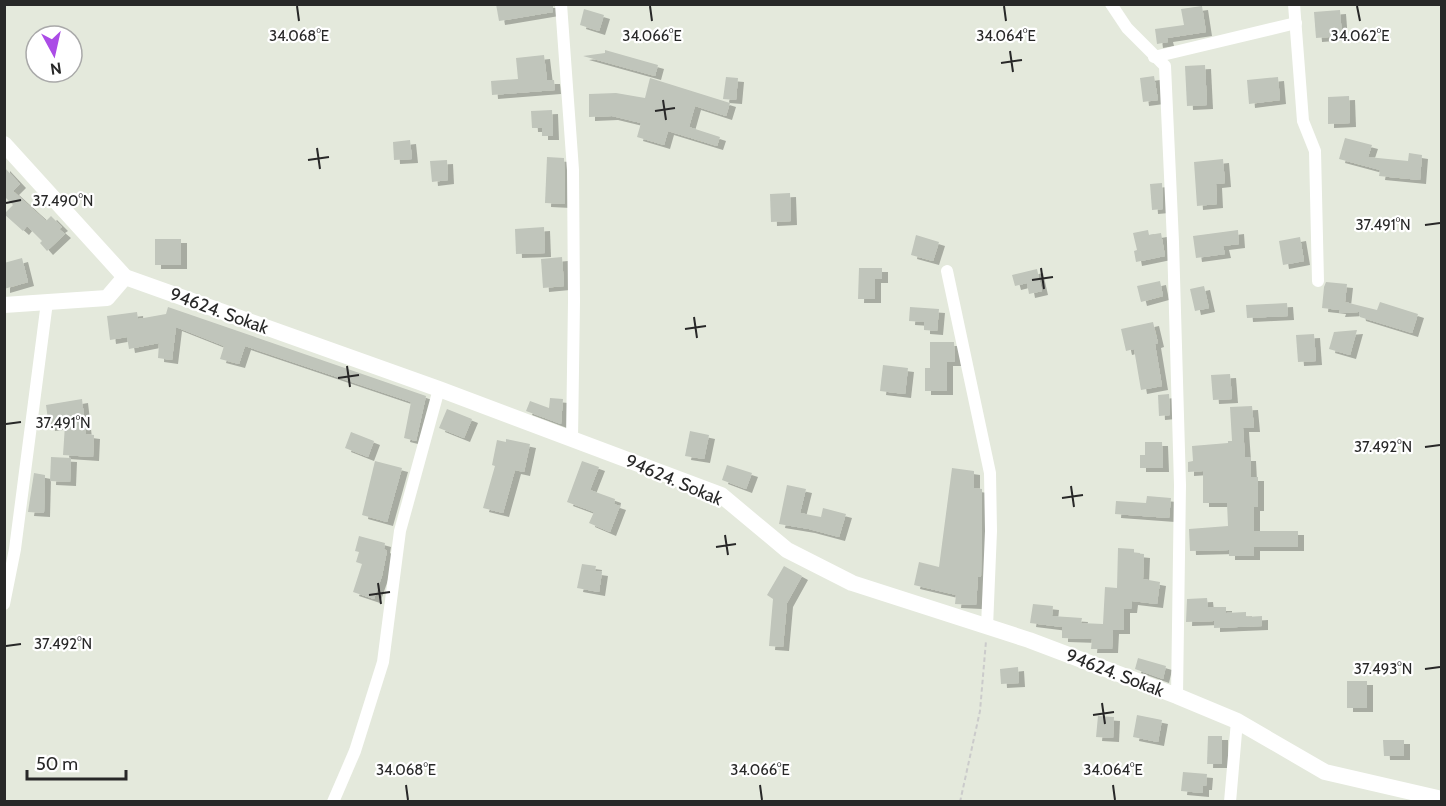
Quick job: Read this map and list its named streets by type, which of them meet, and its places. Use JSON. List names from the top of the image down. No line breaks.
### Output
{"streets":{"street":["94624. Sokak"]},"scale_bar":"50 m","north":"bottom","coordinates":["34.068°E","34.066°E","34.064°E","34.062°E","37.490°N","37.491°N","37.492°N","37.493°N"]}
